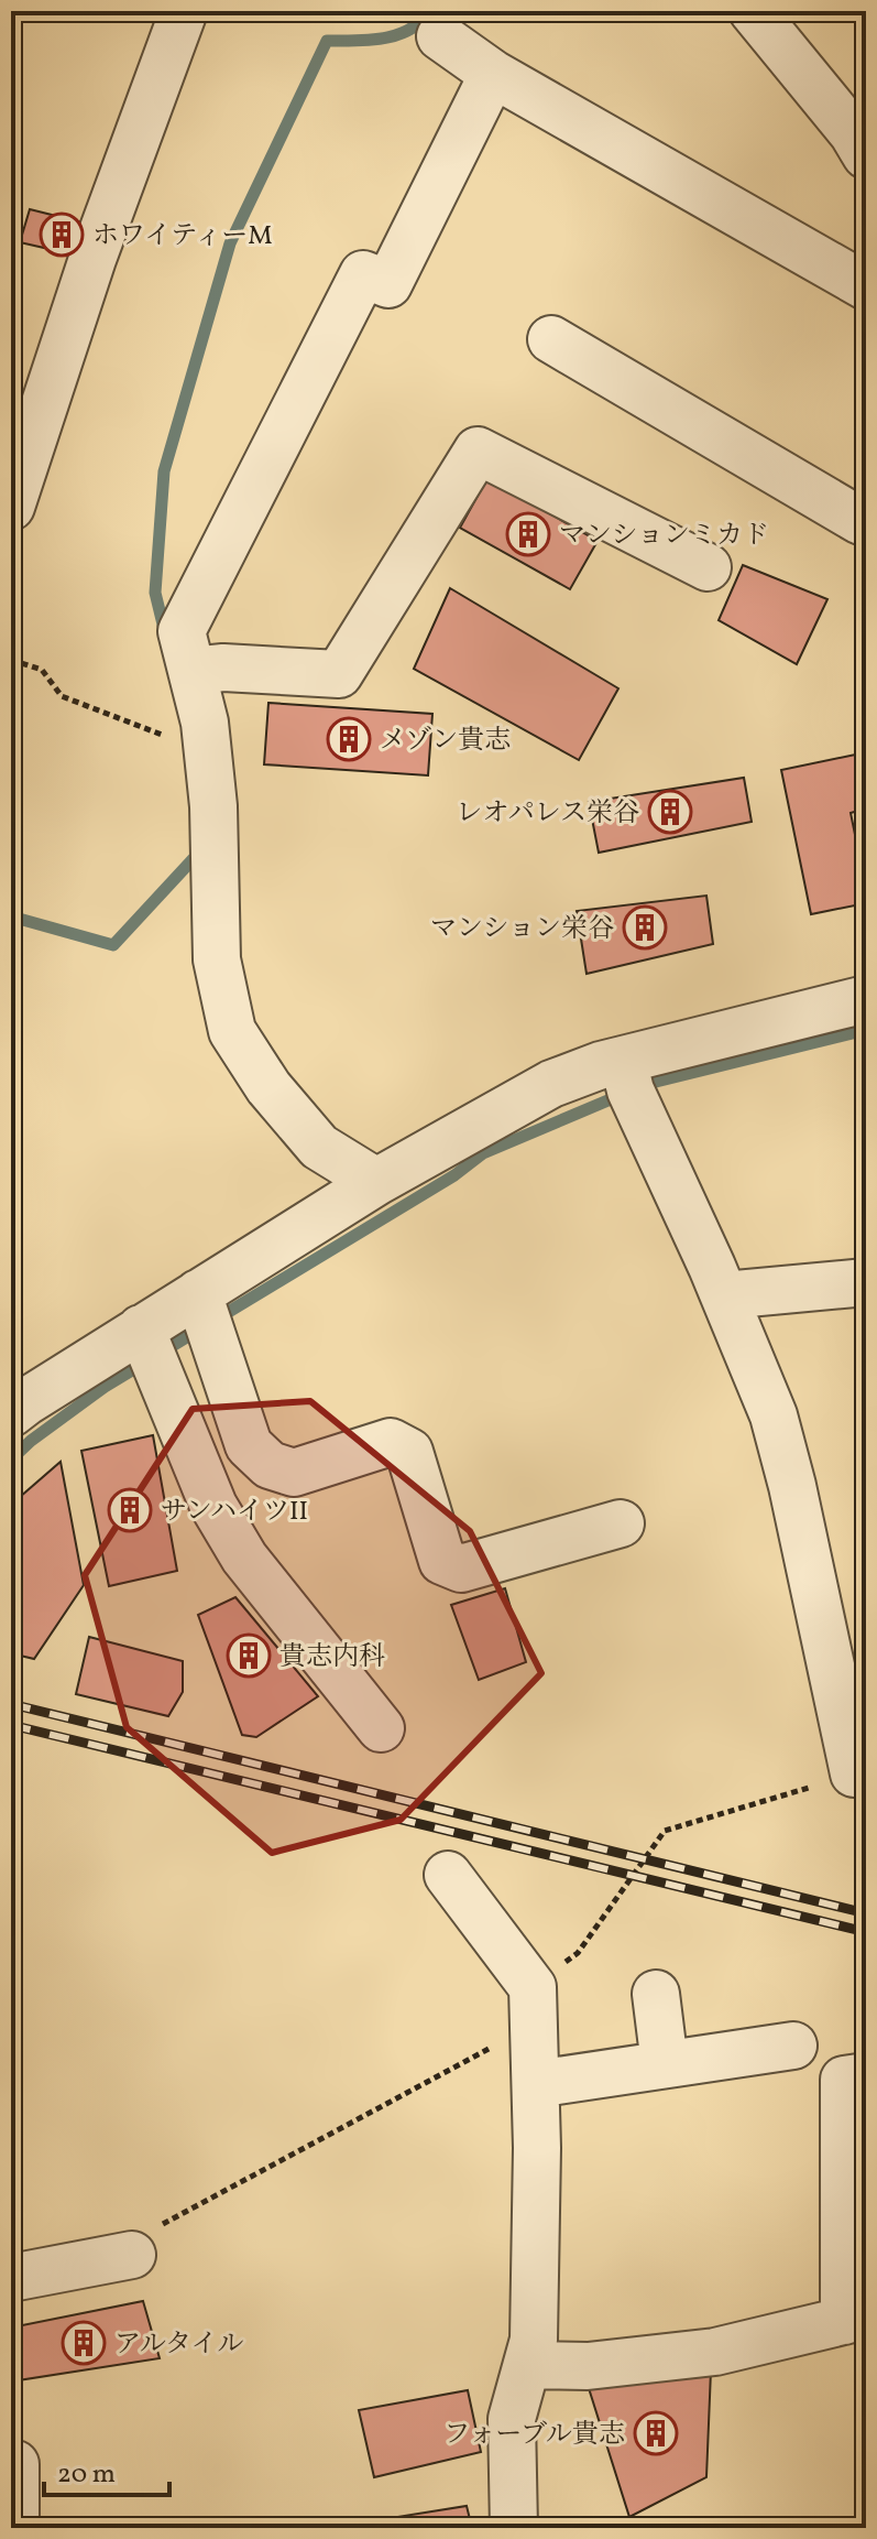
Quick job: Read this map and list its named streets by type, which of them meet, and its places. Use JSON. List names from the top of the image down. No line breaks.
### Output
{"places":{"building":["ホワイティーM","マンションミカド","メゾン貴志","レオパレス栄谷","マンション栄谷","サンハイツII","貴志内科","アルタイル","フォーブル貴志"]},"scale_bar":"20 m"}
